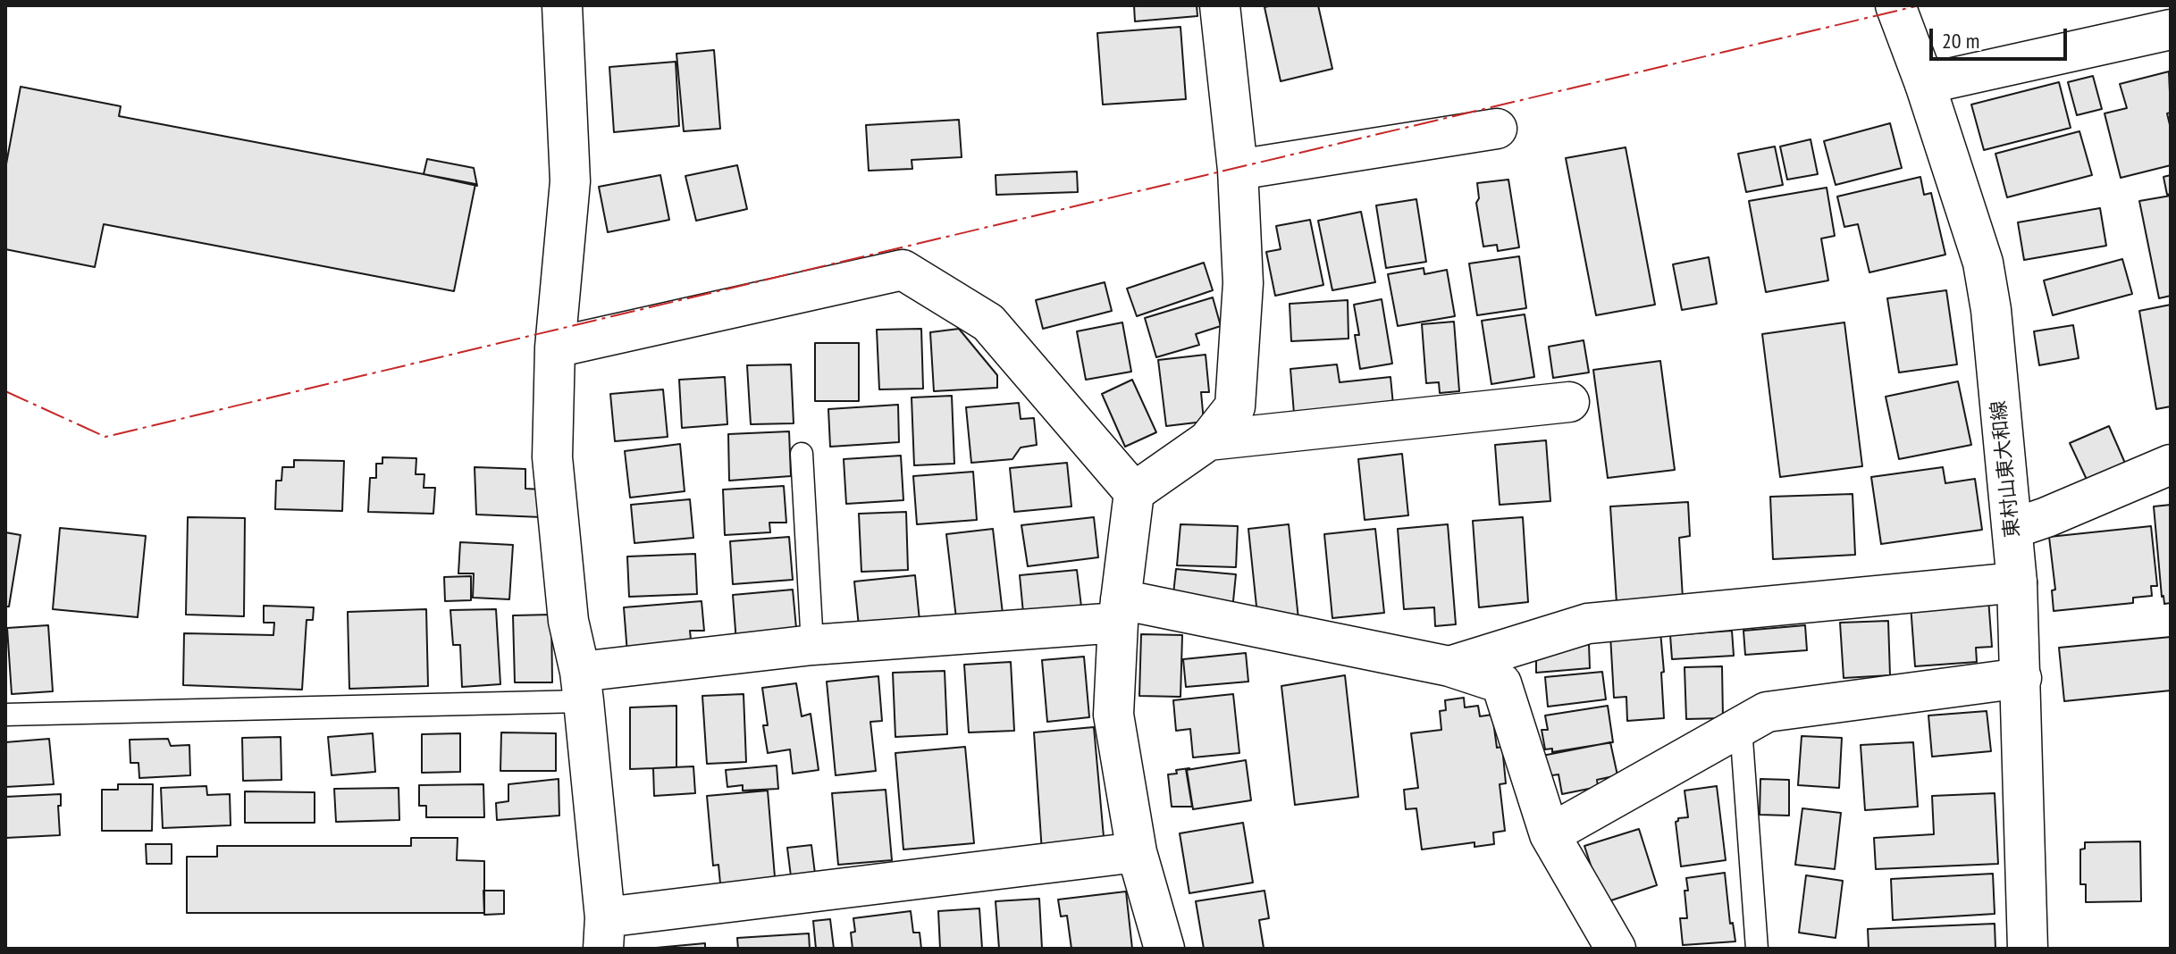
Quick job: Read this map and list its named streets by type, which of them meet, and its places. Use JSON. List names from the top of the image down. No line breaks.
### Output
{"streets":{"street":["東村山東大和線"]},"scale_bar":"20 m"}
